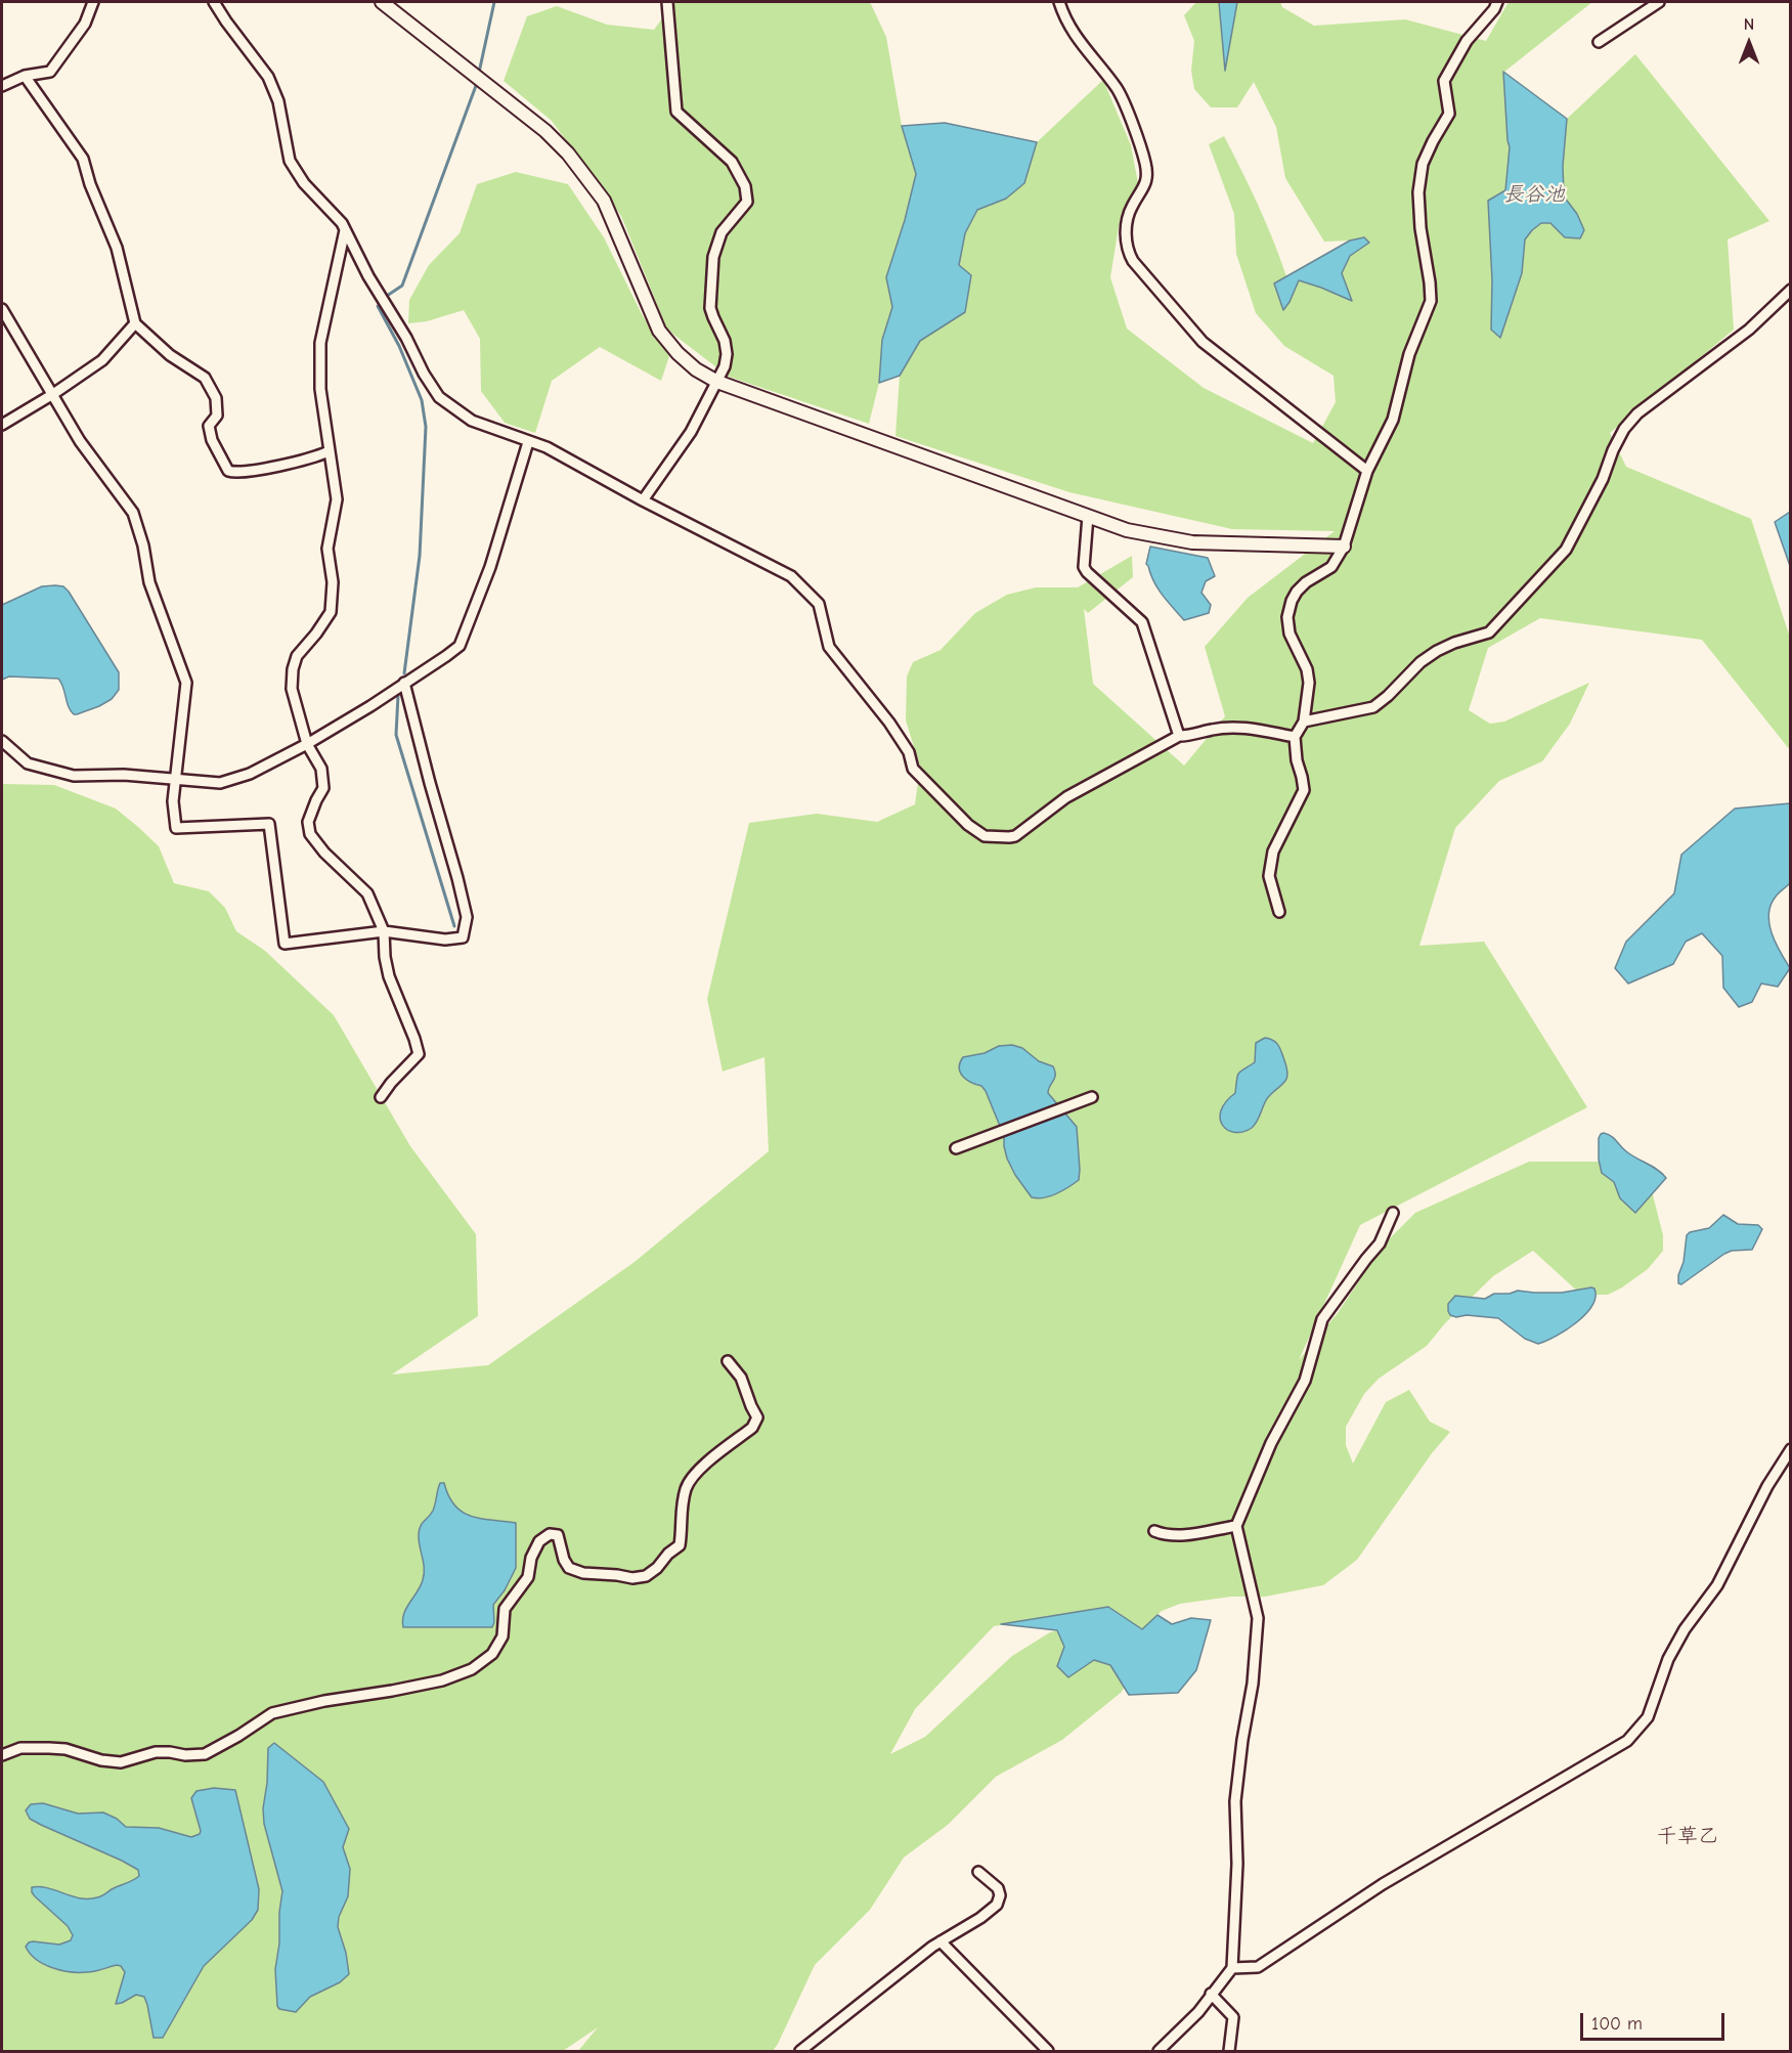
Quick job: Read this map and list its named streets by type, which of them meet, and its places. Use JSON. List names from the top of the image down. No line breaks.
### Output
{"districts":["千草乙"],"water":["長谷池"],"scale_bar":"100 m","north":"top"}
